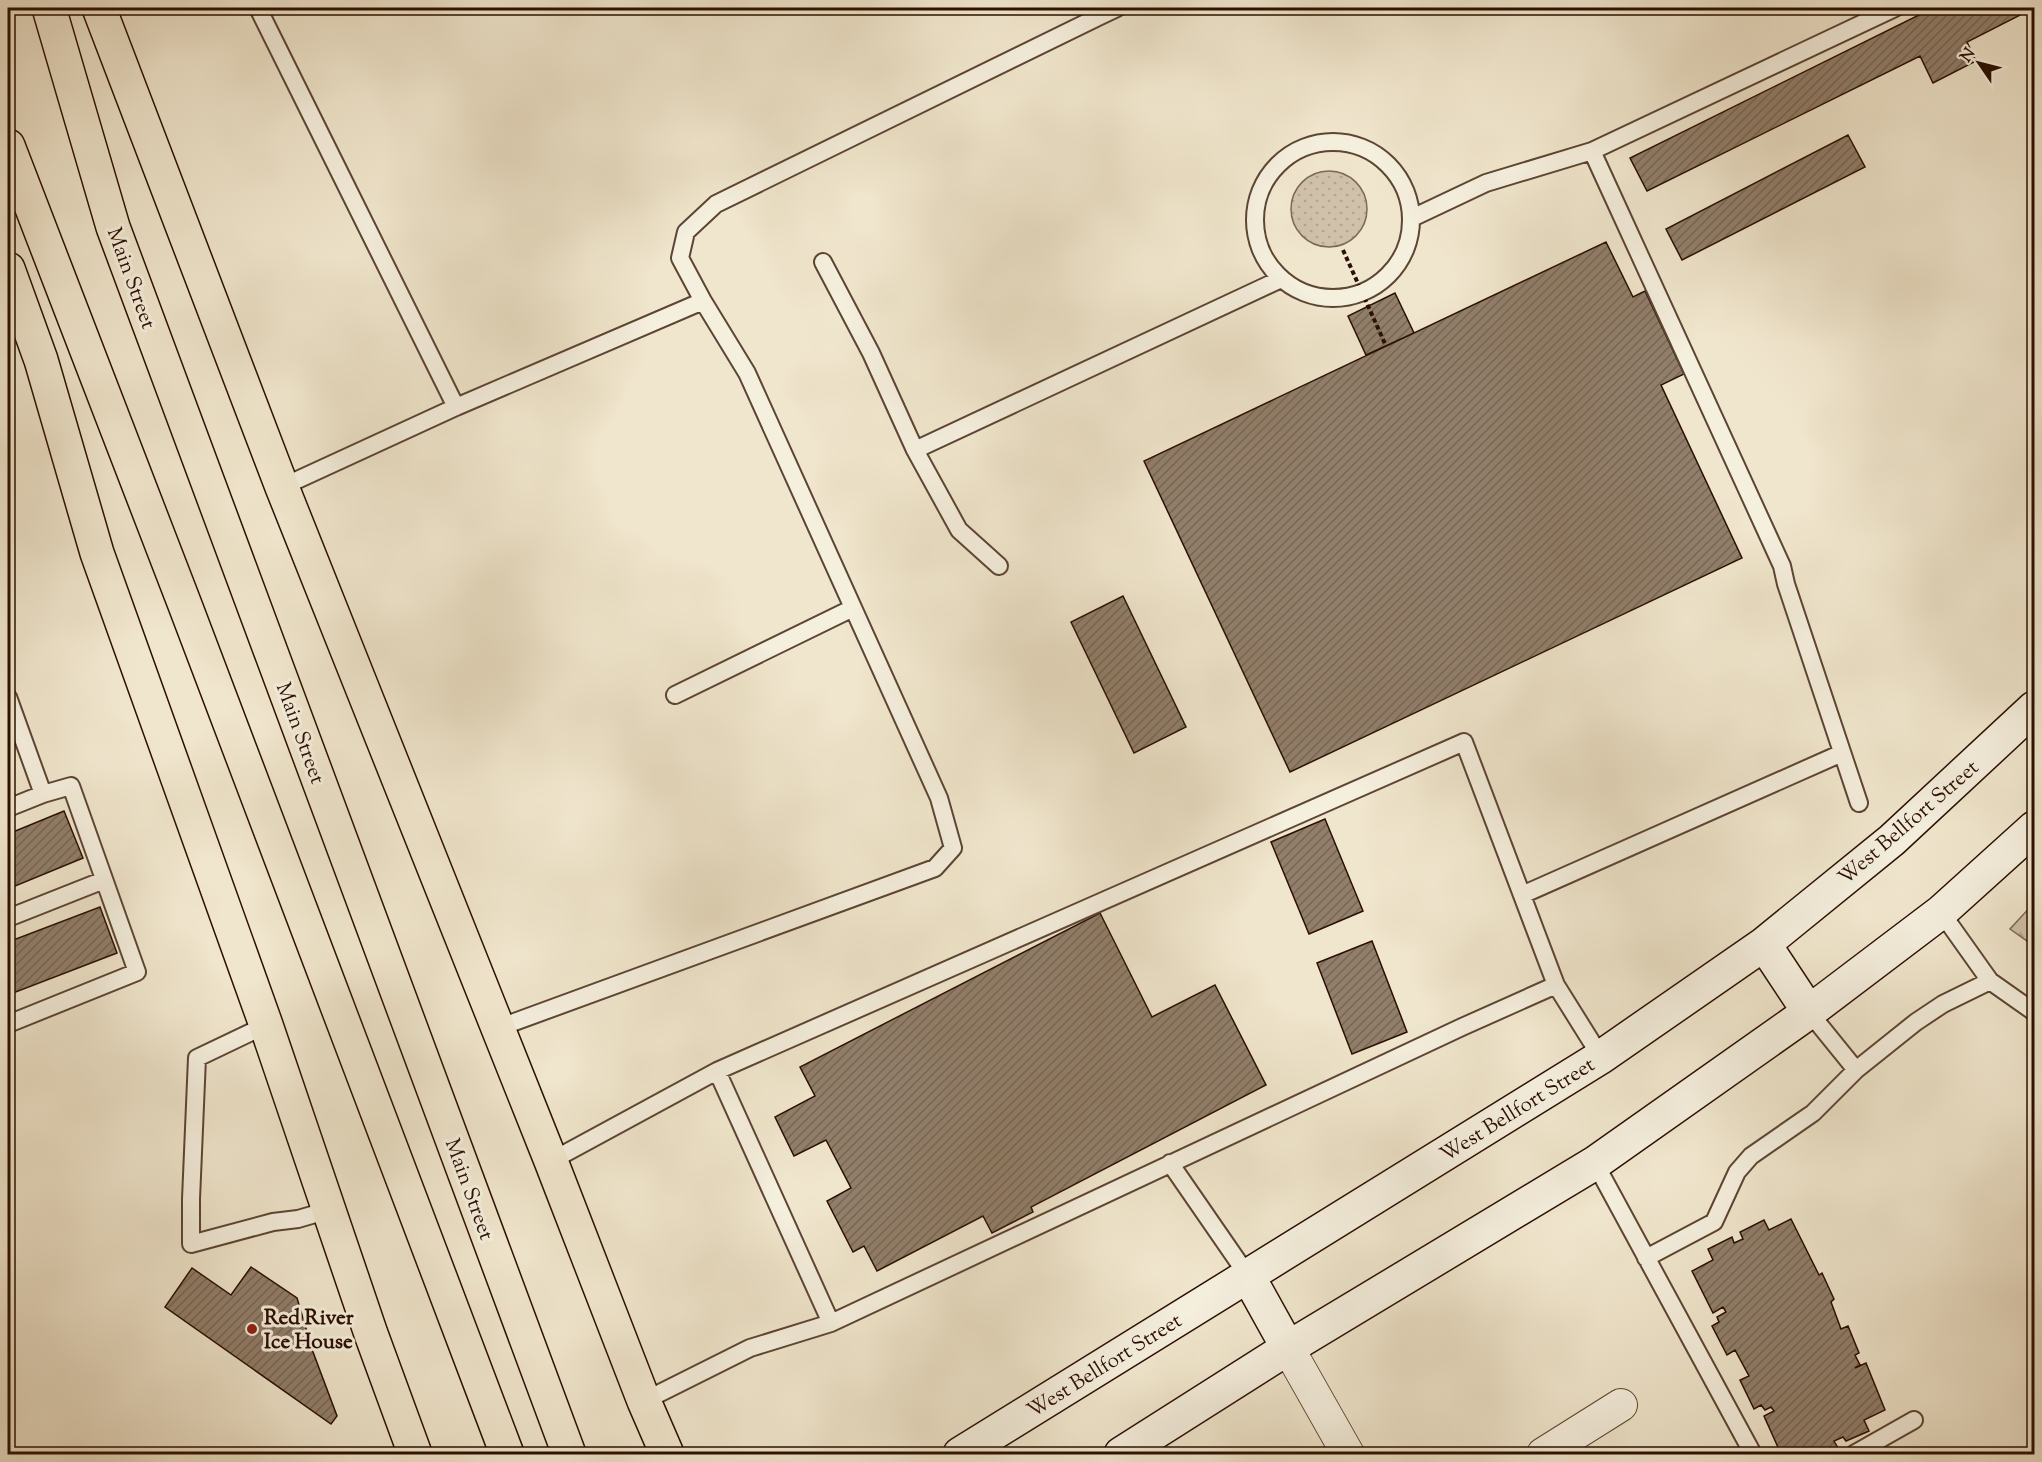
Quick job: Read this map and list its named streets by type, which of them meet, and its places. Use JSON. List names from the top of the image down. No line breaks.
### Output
{"streets":{"highway":["Main Street"],"main road":["West Bellfort Street"]},"places":["Red River Ice House"],"north":"top left"}
